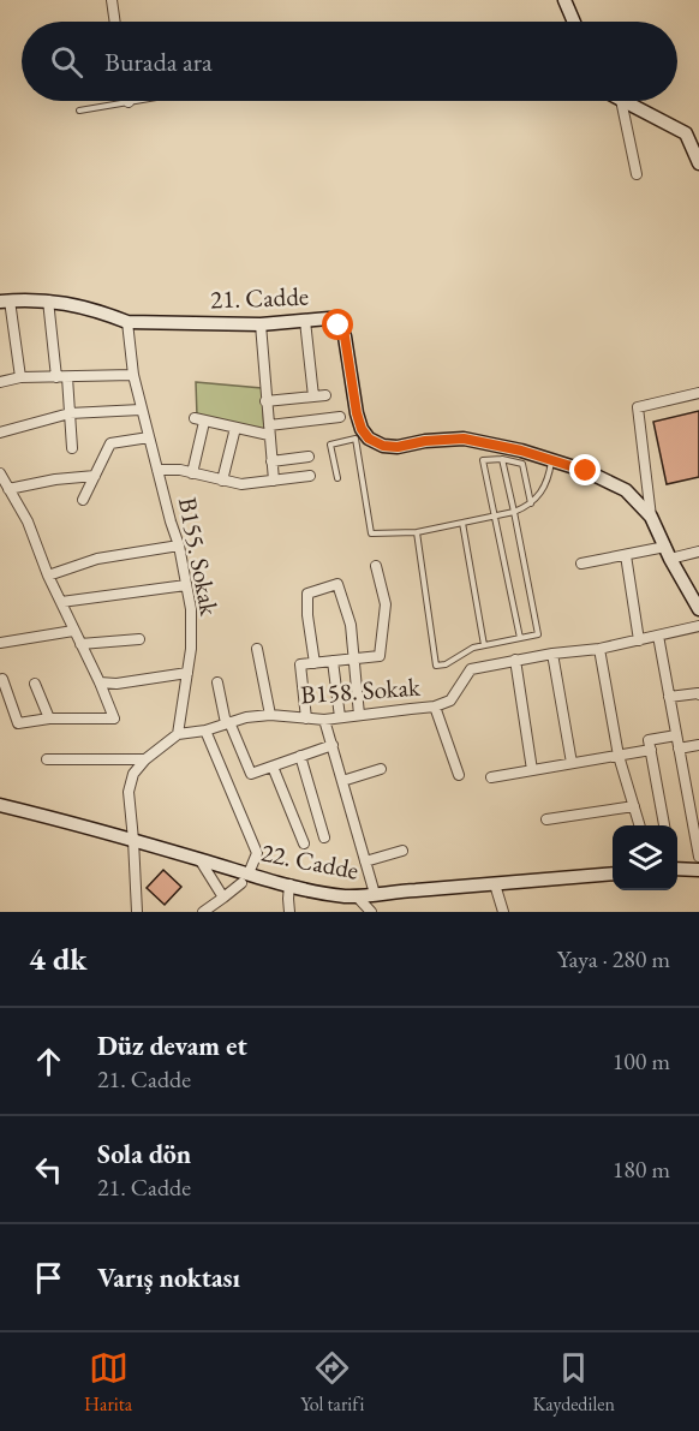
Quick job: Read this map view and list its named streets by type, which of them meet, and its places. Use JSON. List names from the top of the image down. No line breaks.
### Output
{"streets":{"main road":["21. Cadde","22. Cadde"],"street":["B155. Sokak","B158. Sokak"]},"crossings":[["21. Cadde","B155. Sokak"],["B155. Sokak","B158. Sokak"]],"page":{"search":"Burada ara","heading":["4 dk","Yaya · 280 m"],"list":[["Düz devam et","21. Cadde","100 m"],["Sola dön","21. Cadde","180 m"],"Varış noktası"],"nav":["Harita","Yol tarifi","Kaydedilen"]}}
